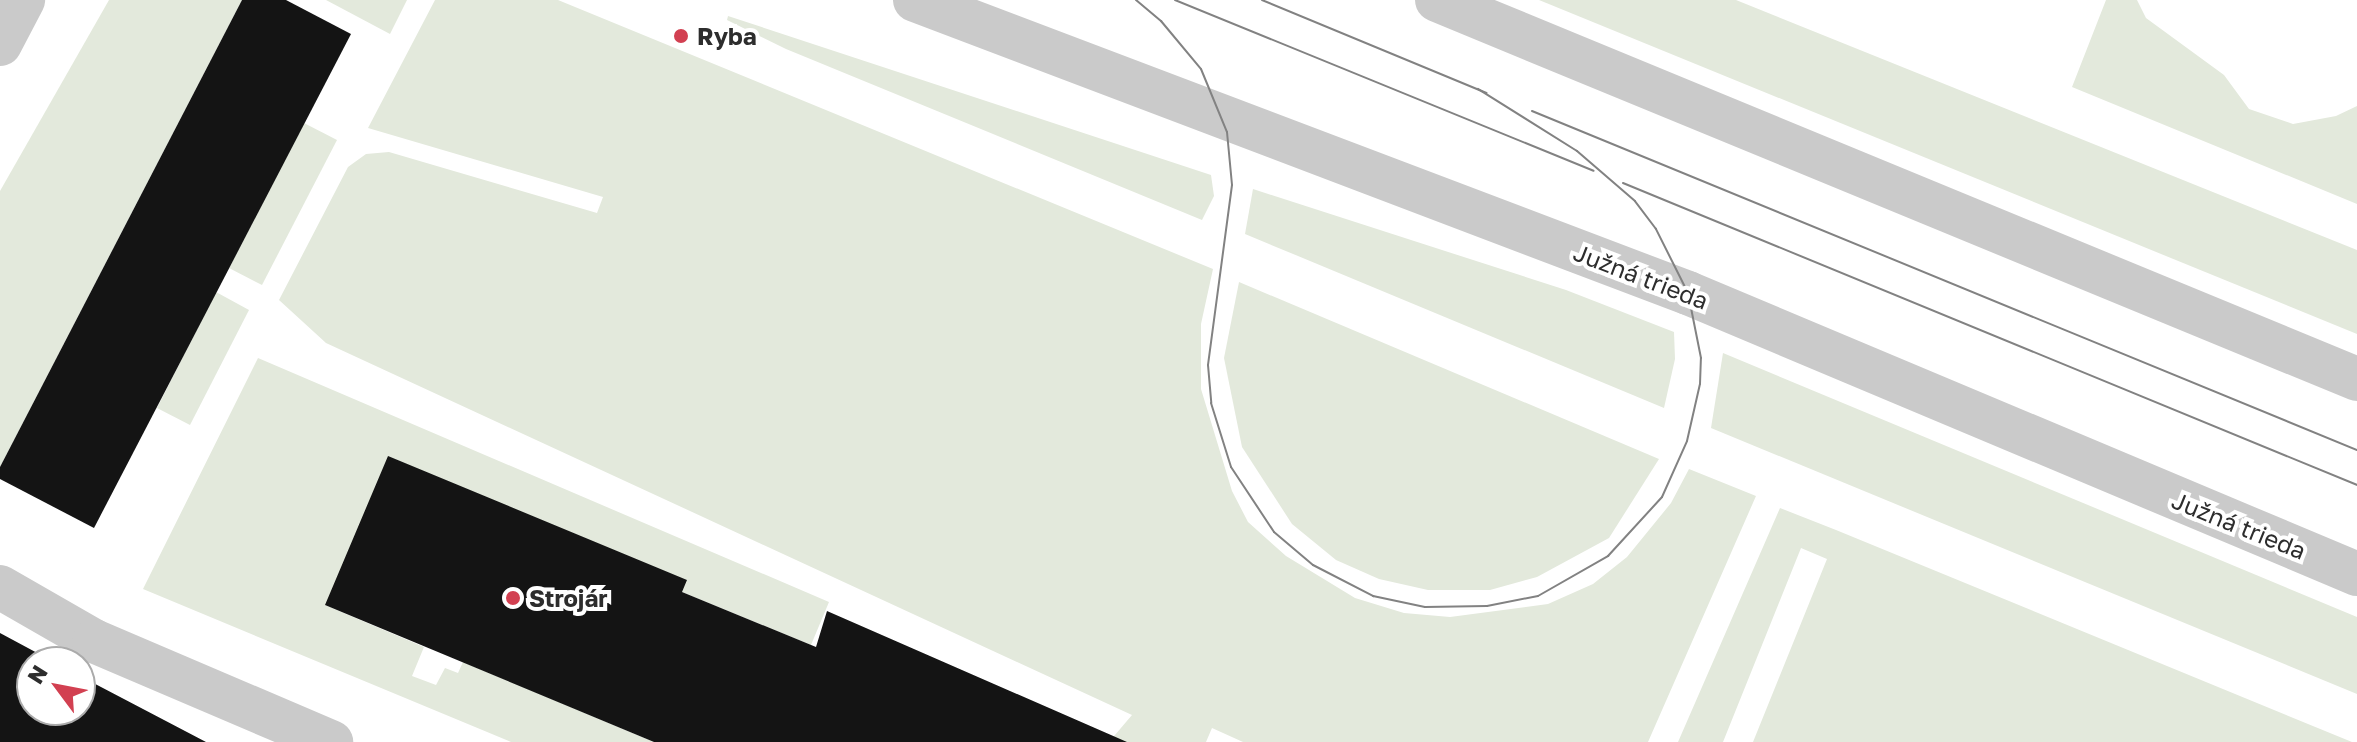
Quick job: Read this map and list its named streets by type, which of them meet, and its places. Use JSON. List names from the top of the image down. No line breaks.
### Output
{"streets":{"street":["Južná trieda"]},"places":["Ryba","Strojár"],"north":"top left"}
